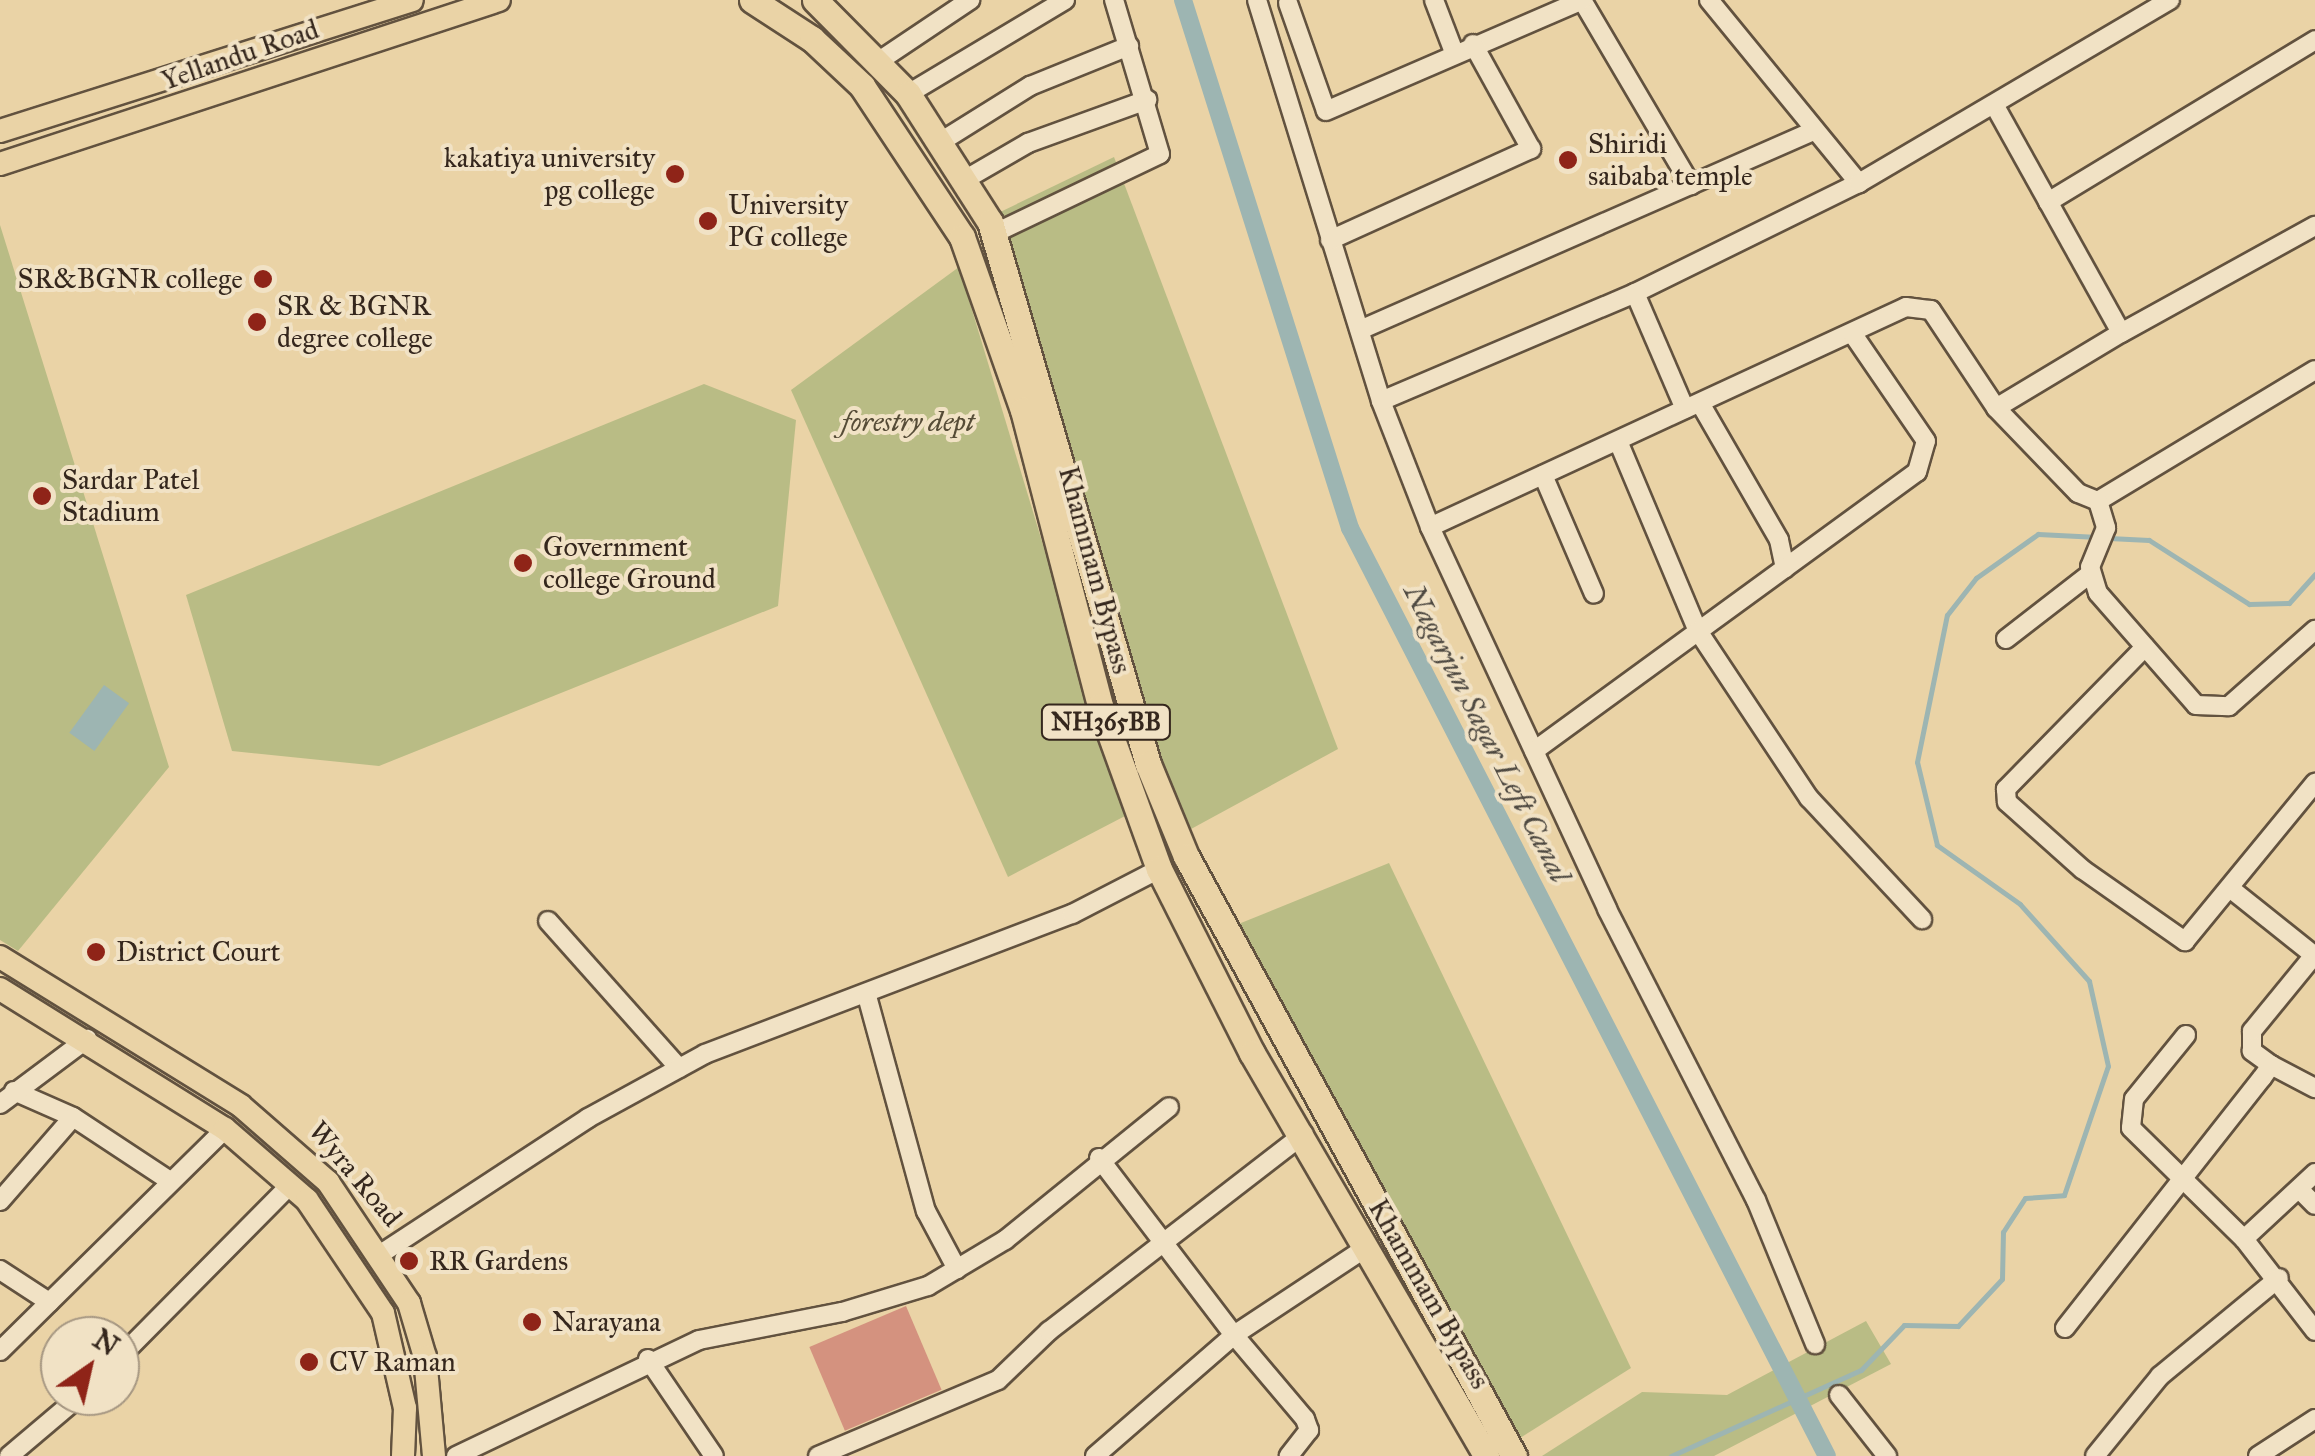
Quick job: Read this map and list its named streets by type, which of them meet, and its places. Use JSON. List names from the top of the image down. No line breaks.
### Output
{"streets":{"highway":["Khammam Bypass","NH365BB"],"main road":["Yellandu Road","Wyra Road"]},"water":["Nagarjun Sagar Left Canal"],"parks":["forestry dept"],"places":["Shiridi saibaba temple","kakatiya university pg college","University PG college","SR&BGNR college","SR & BGNR degree college","Sardar Patel Stadium","Government college Ground","District Court","RR Gardens","Narayana","CV Raman"],"north":"top right"}
